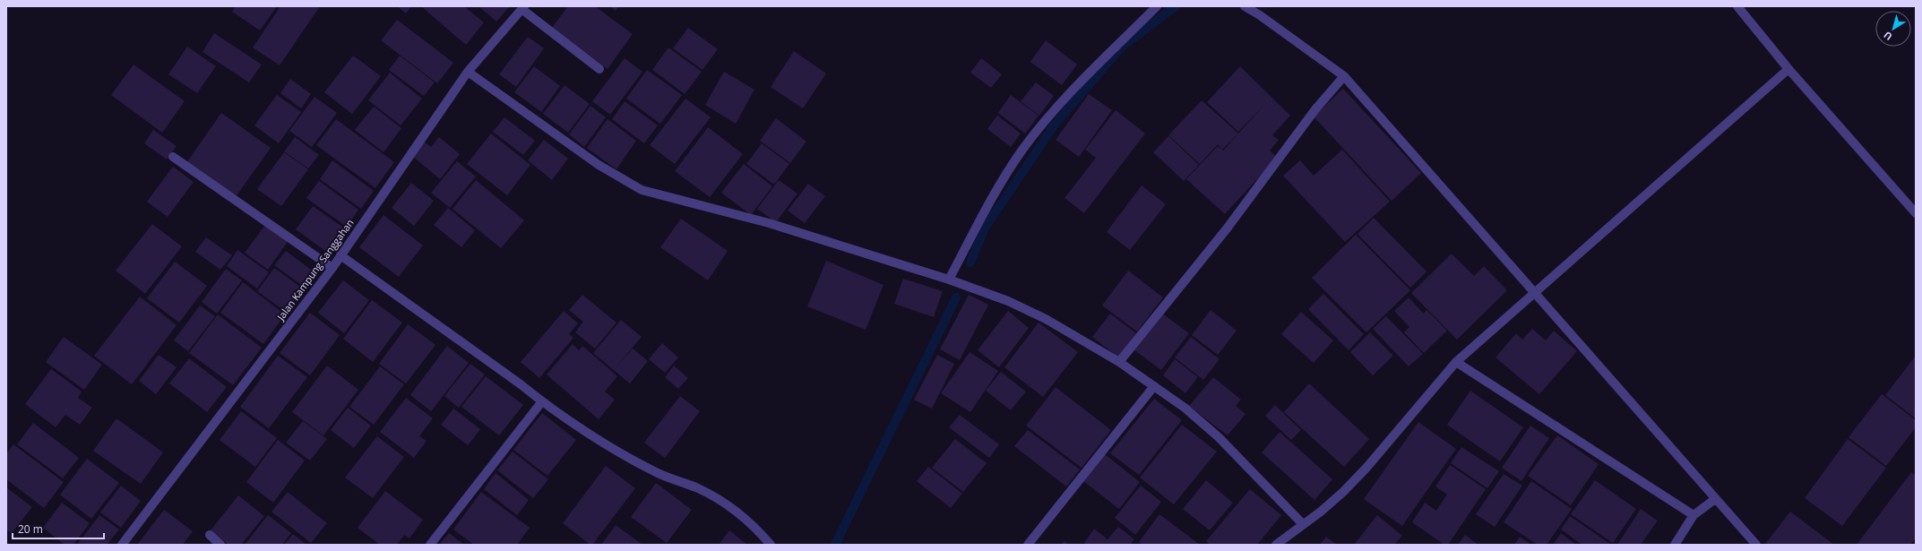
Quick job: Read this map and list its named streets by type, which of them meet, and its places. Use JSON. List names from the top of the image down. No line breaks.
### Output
{"streets":{"street":["Jalan Kampung Sanggahan"]},"scale_bar":"20 m","north":"bottom left"}
